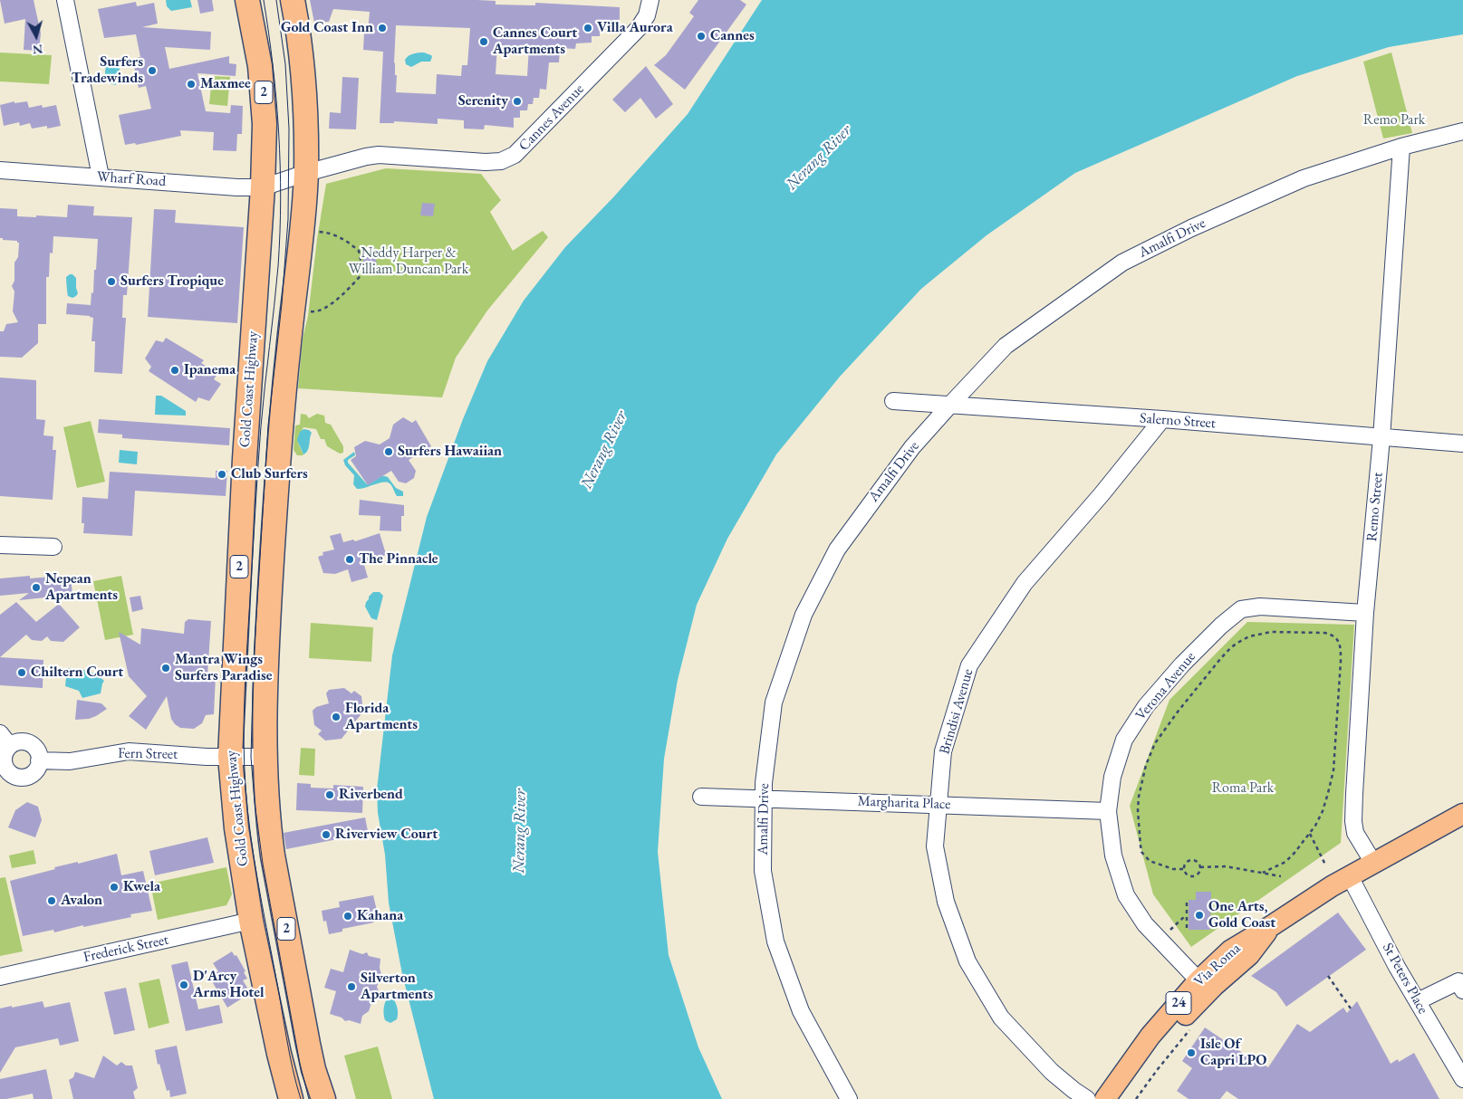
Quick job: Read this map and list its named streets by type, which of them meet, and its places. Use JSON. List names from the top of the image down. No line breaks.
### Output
{"streets":{"highway":["2","Gold Coast Highway"],"main road":["Via Roma","24"],"street":["Cannes Avenue","Wharf Road","Amalfi Drive","Salerno Street","Remo Street","Verona Avenue","Brindisi Avenue","Fern Street","Margharita Place","Frederick Street","St Peters Place"]},"crossings":[["Cannes Avenue","Wharf Road"],["Cannes Avenue","Gold Coast Highway"],["Wharf Road","Gold Coast Highway"],["Amalfi Drive","Salerno Street"],["Amalfi Drive","Remo Street"],["Amalfi Drive","Margharita Place"],["Gold Coast Highway","Fern Street"],["Gold Coast Highway","Frederick Street"],["Salerno Street","Remo Street"],["Salerno Street","Brindisi Avenue"],["Remo Street","Verona Avenue"],["Remo Street","Via Roma"],["Verona Avenue","Margharita Place"],["Verona Avenue","Via Roma"],["Brindisi Avenue","Margharita Place"],["Via Roma","St Peters Place"]],"water":["Nerang River"],"parks":["Remo Park","Neddy Harper & William Duncan Park","Roma Park"],"places":["Gold Coast Inn","Villa Aurora","Cannes","Cannes Court Apartments","Surfers Tradewinds","Maxmee","Serenity","Surfers Tropique","Ipanema","Surfers Hawaiian","Club Surfers","The Pinnacle","Nepean Apartments","Mantra Wings Surfers Paradise","Chiltern Court","Florida Apartments","Riverbend","Riverview Court","Kwela","Avalon","One Arts, Gold Coast","Kahana","D'Arcy Arms Hotel","Silverton Apartments","Isle Of Capri LPO"],"north":"bottom"}
